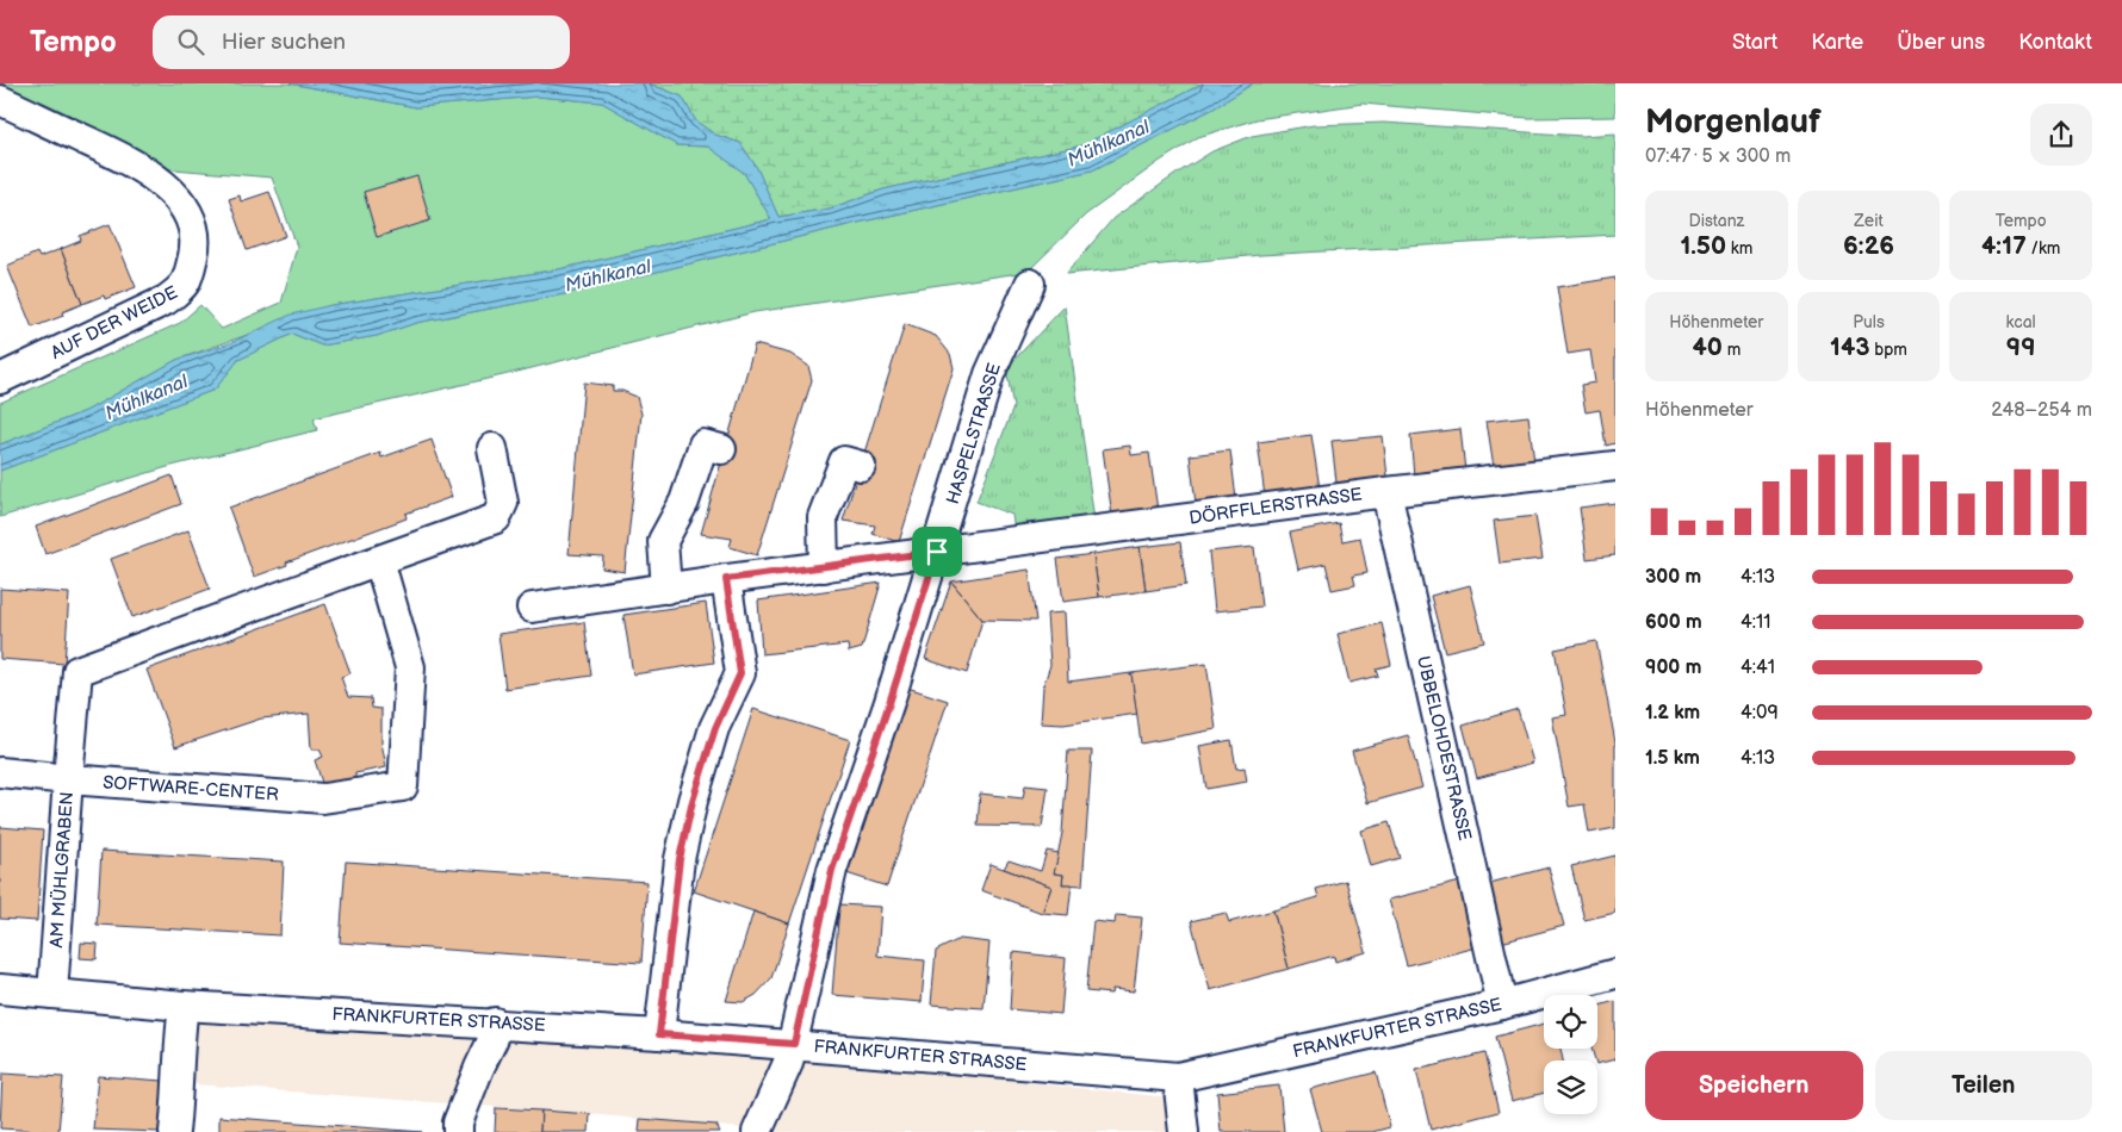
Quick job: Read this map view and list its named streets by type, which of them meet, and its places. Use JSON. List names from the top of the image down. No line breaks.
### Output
{"streets":{"street":["AUF DER WEIDE","HASPELSTRASSE","DÖRFFLERSTRASSE","UBBELOHDESTRASSE","SOFTWARE-CENTER","AM MÜHLGRABEN","FRANKFURTER STRASSE"]},"crossings":[["HASPELSTRASSE","DÖRFFLERSTRASSE"],["HASPELSTRASSE","FRANKFURTER STRASSE"],["DÖRFFLERSTRASSE","UBBELOHDESTRASSE"],["UBBELOHDESTRASSE","FRANKFURTER STRASSE"],["SOFTWARE-CENTER","AM MÜHLGRABEN"],["AM MÜHLGRABEN","FRANKFURTER STRASSE"]],"water":["Mühlkanal"],"page":{"header":"Tempo","search":"Hier suchen","nav":["Start","Karte","Über uns","Kontakt"],"heading":["Morgenlauf","07:47 · 5 × 300 m"],"stats":[["Distanz","1.50 km"],["Zeit","6:26"],["Tempo","4:17 /km"],["Höhenmeter","40 m"],["Puls","143 bpm"],["kcal","99"]],"chart":["Höhenmeter","248–254 m"],"list":[{"name":"300 m","note":"4:13"},{"name":"600 m","note":"4:11"},{"name":"900 m","note":"4:41"},{"name":"1.2 km","note":"4:09"},{"name":"1.5 km","note":"4:13"}],"buttons":["Speichern","Teilen"]}}
